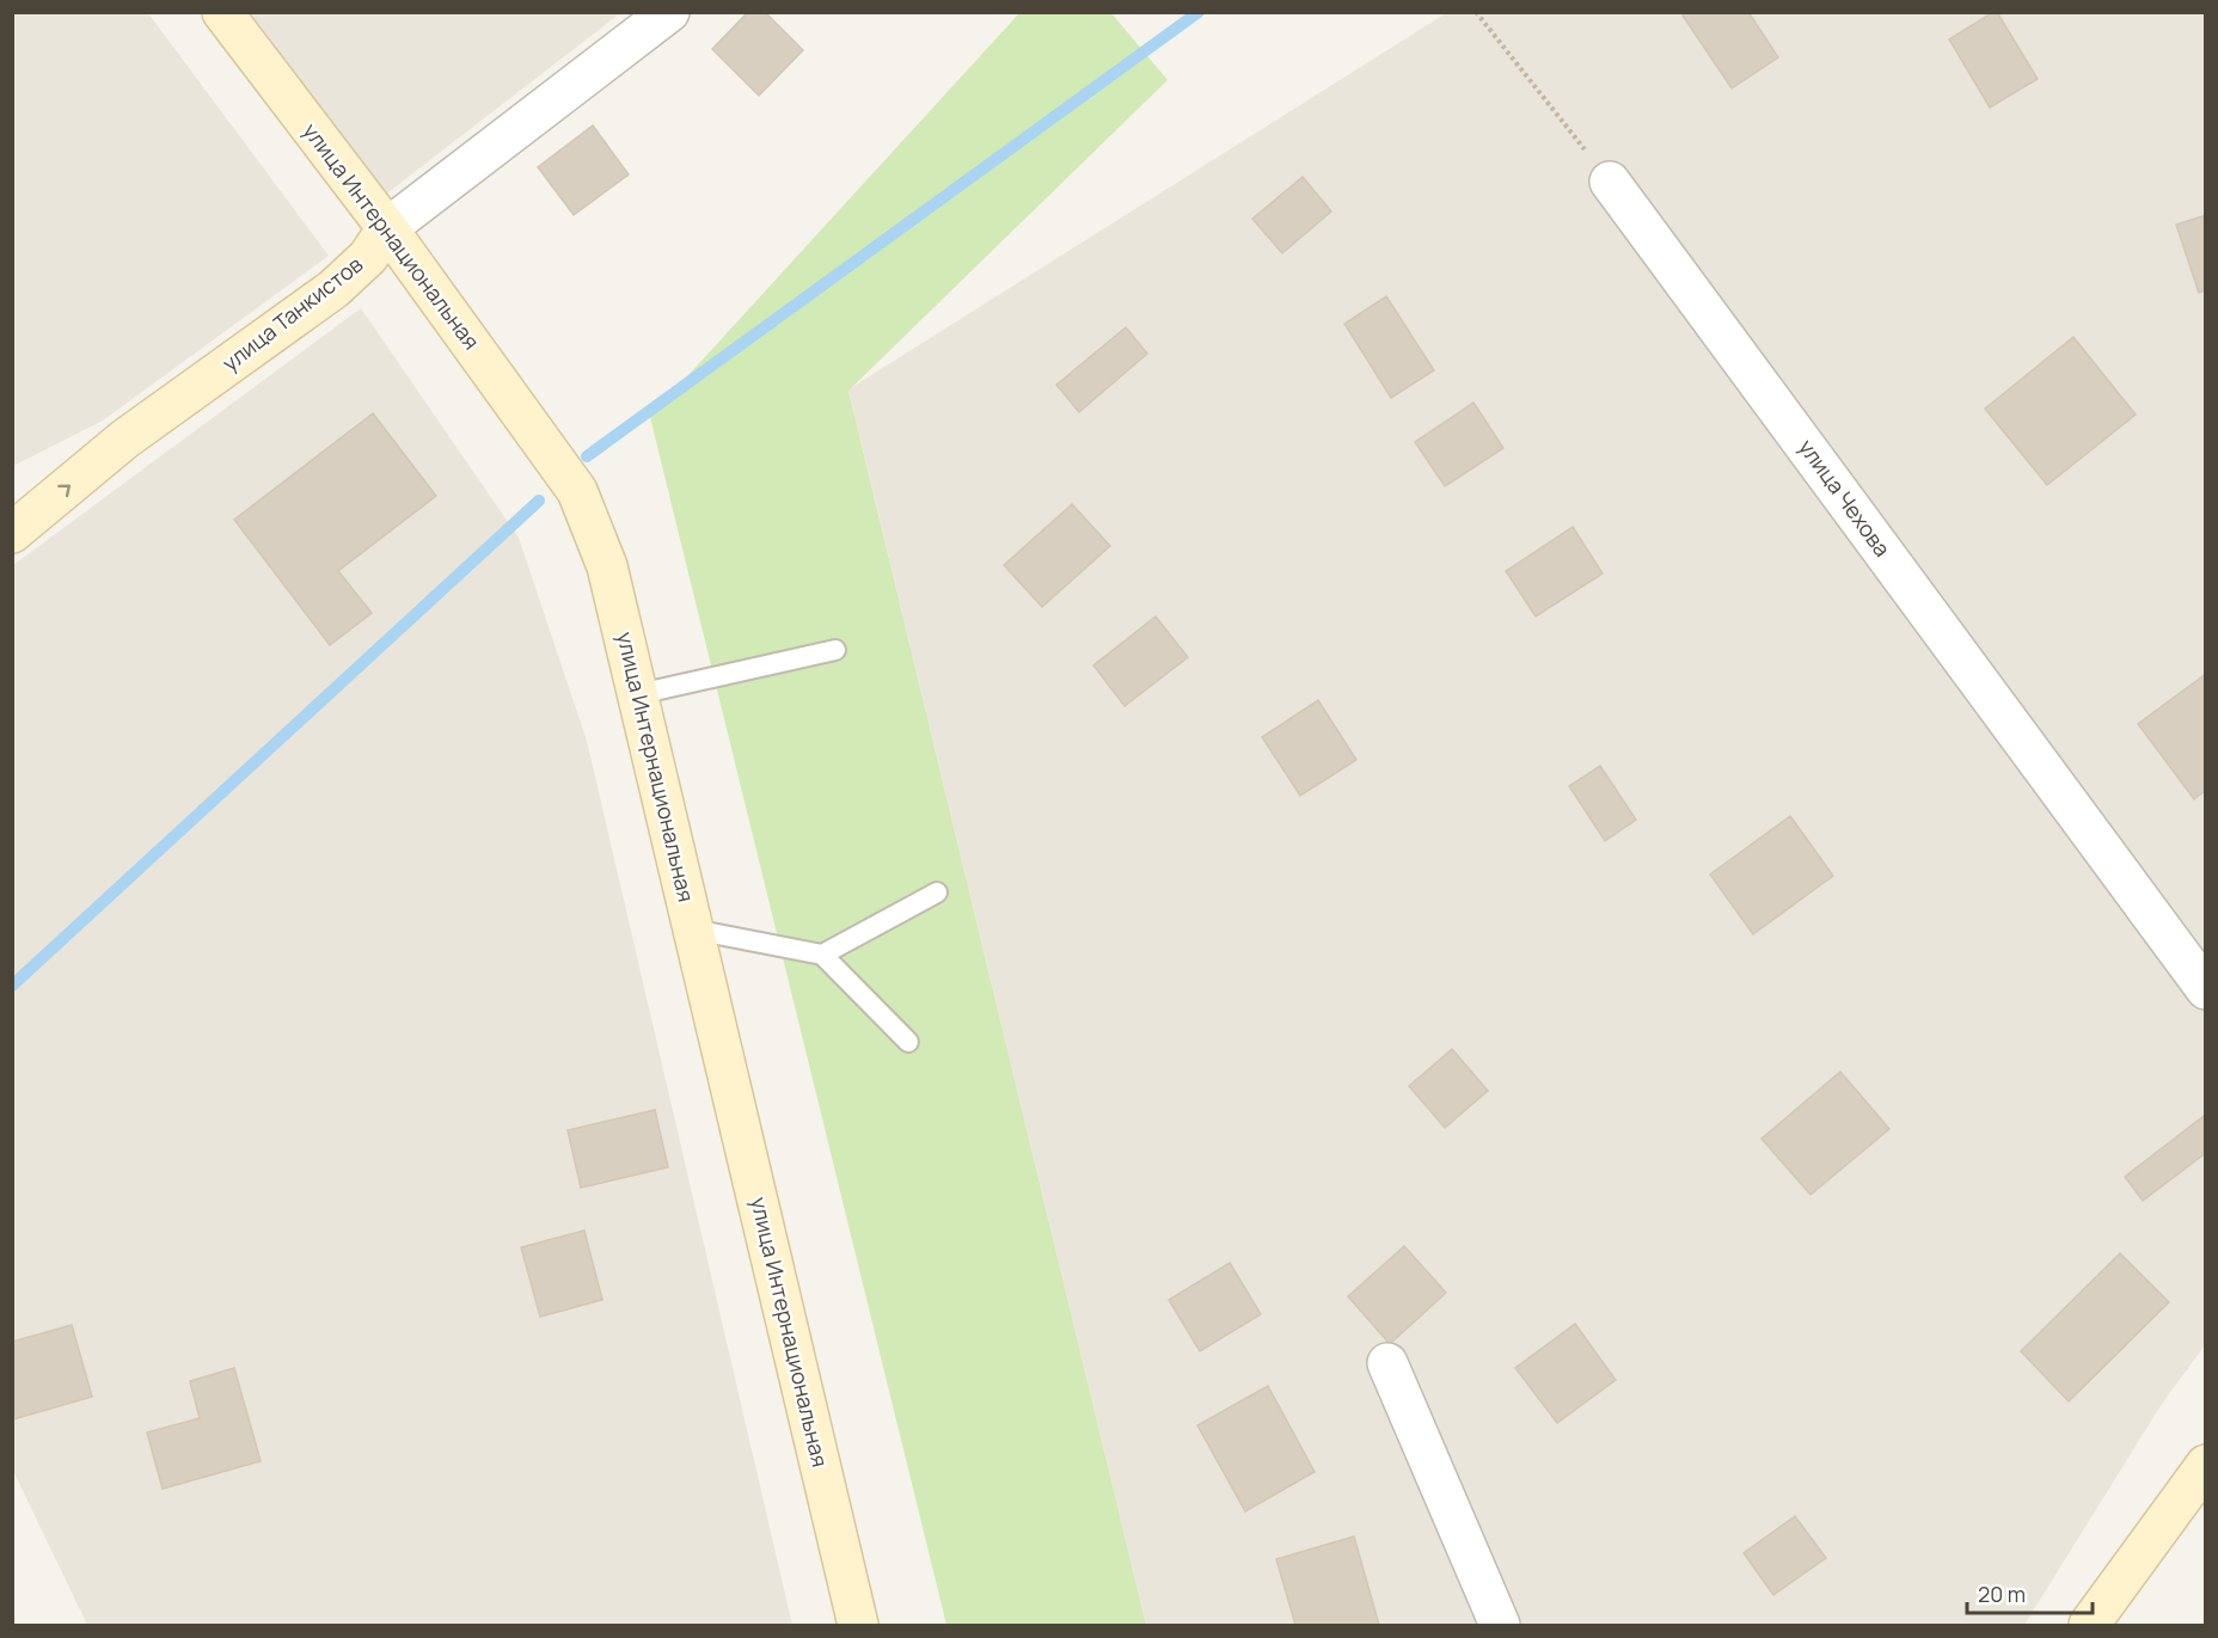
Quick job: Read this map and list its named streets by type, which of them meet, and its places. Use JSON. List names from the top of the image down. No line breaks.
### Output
{"streets":{"main road":["улица Интернациональная","улица Танкистов"],"street":["улица Чехова"]},"crossings":[["улица Интернациональная","улица Танкистов"]],"one_way":["улица Танкистов"],"scale_bar":"20 m"}
